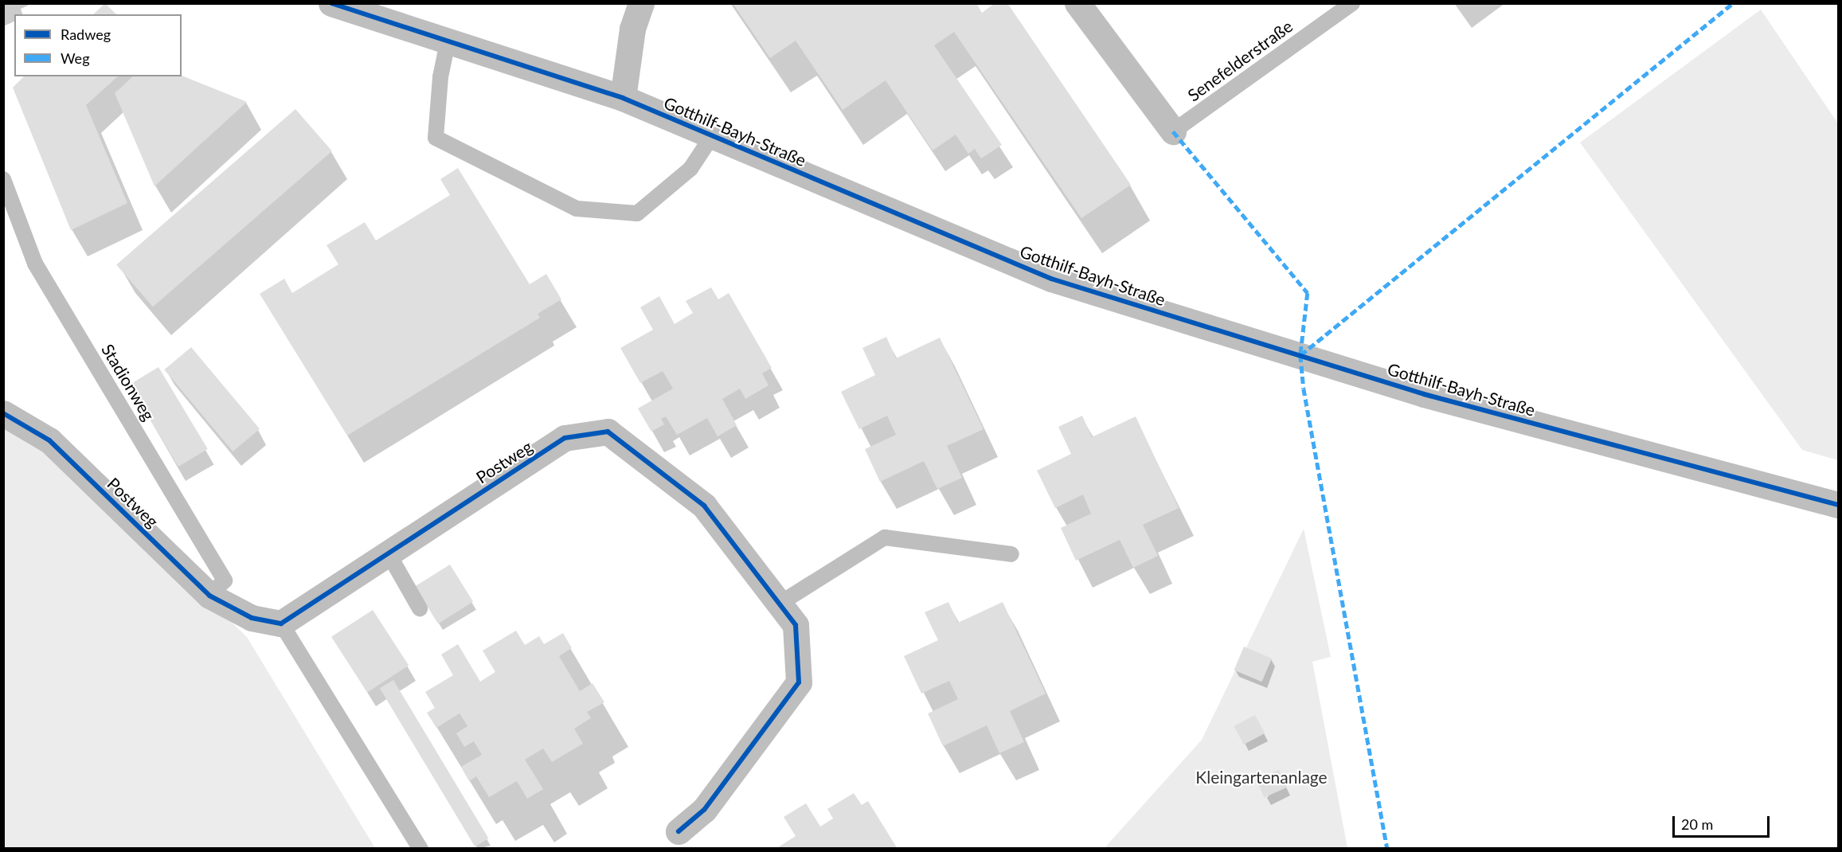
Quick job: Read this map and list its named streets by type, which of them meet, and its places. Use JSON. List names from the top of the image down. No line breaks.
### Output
{"streets":{"street":["Gotthilf-Bayh-Straße","Postweg"],"lane":["Senefelderstraße","Stadionweg"]},"crossings":[["Stadionweg","Postweg"]],"parks":["Kleingartenanlage"],"legend":["Radweg","Weg"],"scale_bar":"20 m"}
